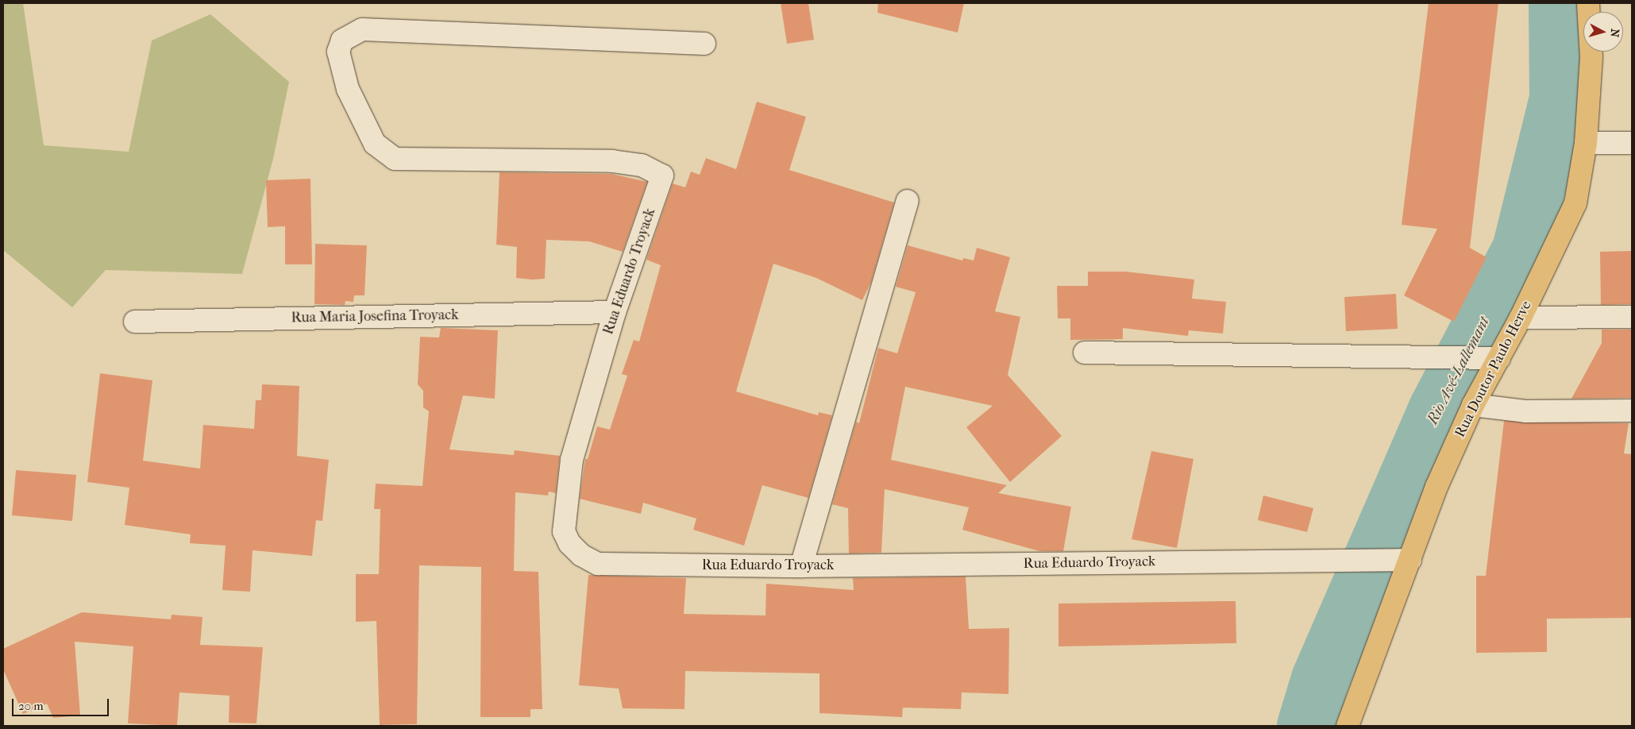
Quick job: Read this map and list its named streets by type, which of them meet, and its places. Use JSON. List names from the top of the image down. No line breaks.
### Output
{"streets":{"main road":["Rua Doutor Paulo Herve"],"street":["Rua Eduardo Troyack","Rua Maria Josefina Troyack"]},"crossings":[["Rua Eduardo Troyack","Rua Maria Josefina Troyack"],["Rua Eduardo Troyack","Rua Doutor Paulo Herve"]],"water":["Rio Avé‐Lallemant"],"scale_bar":"20 m","north":"right"}
